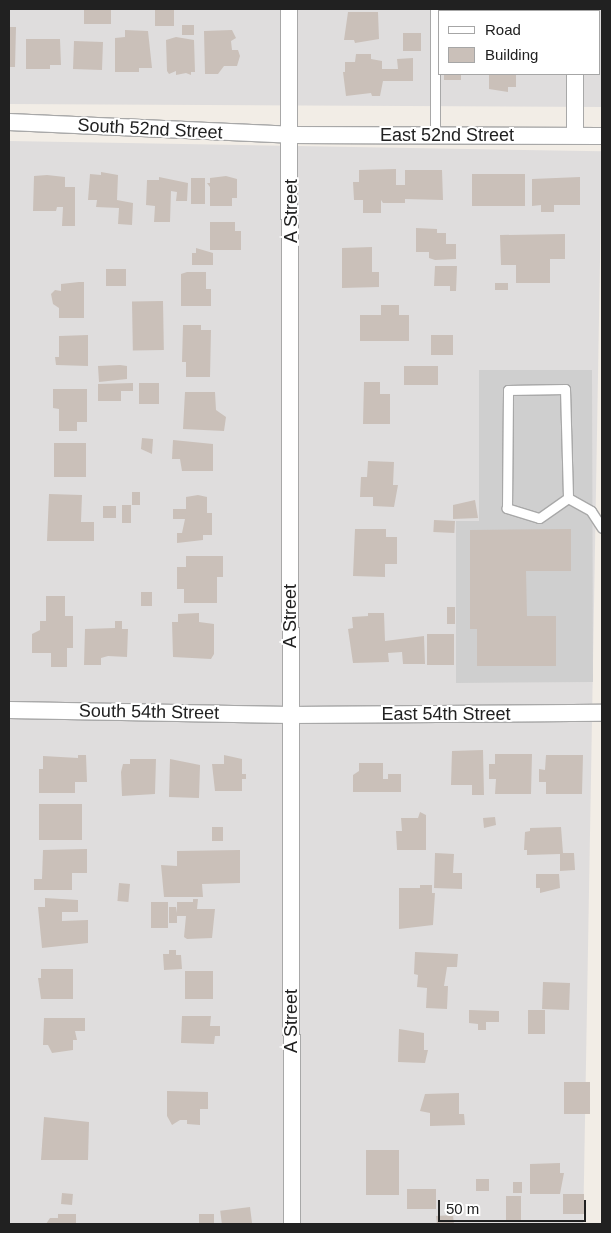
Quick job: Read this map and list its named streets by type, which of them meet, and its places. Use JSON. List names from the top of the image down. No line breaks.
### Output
{"streets":{"street":["South 52nd Street","East 52nd Street","A Street","South 54th Street","East 54th Street"]},"crossings":[["South 52nd Street","East 52nd Street"],["South 52nd Street","A Street"],["East 52nd Street","A Street"],["A Street","South 54th Street"],["A Street","East 54th Street"],["South 54th Street","East 54th Street"]],"legend":["Road","Building"],"scale_bar":"50 m"}
